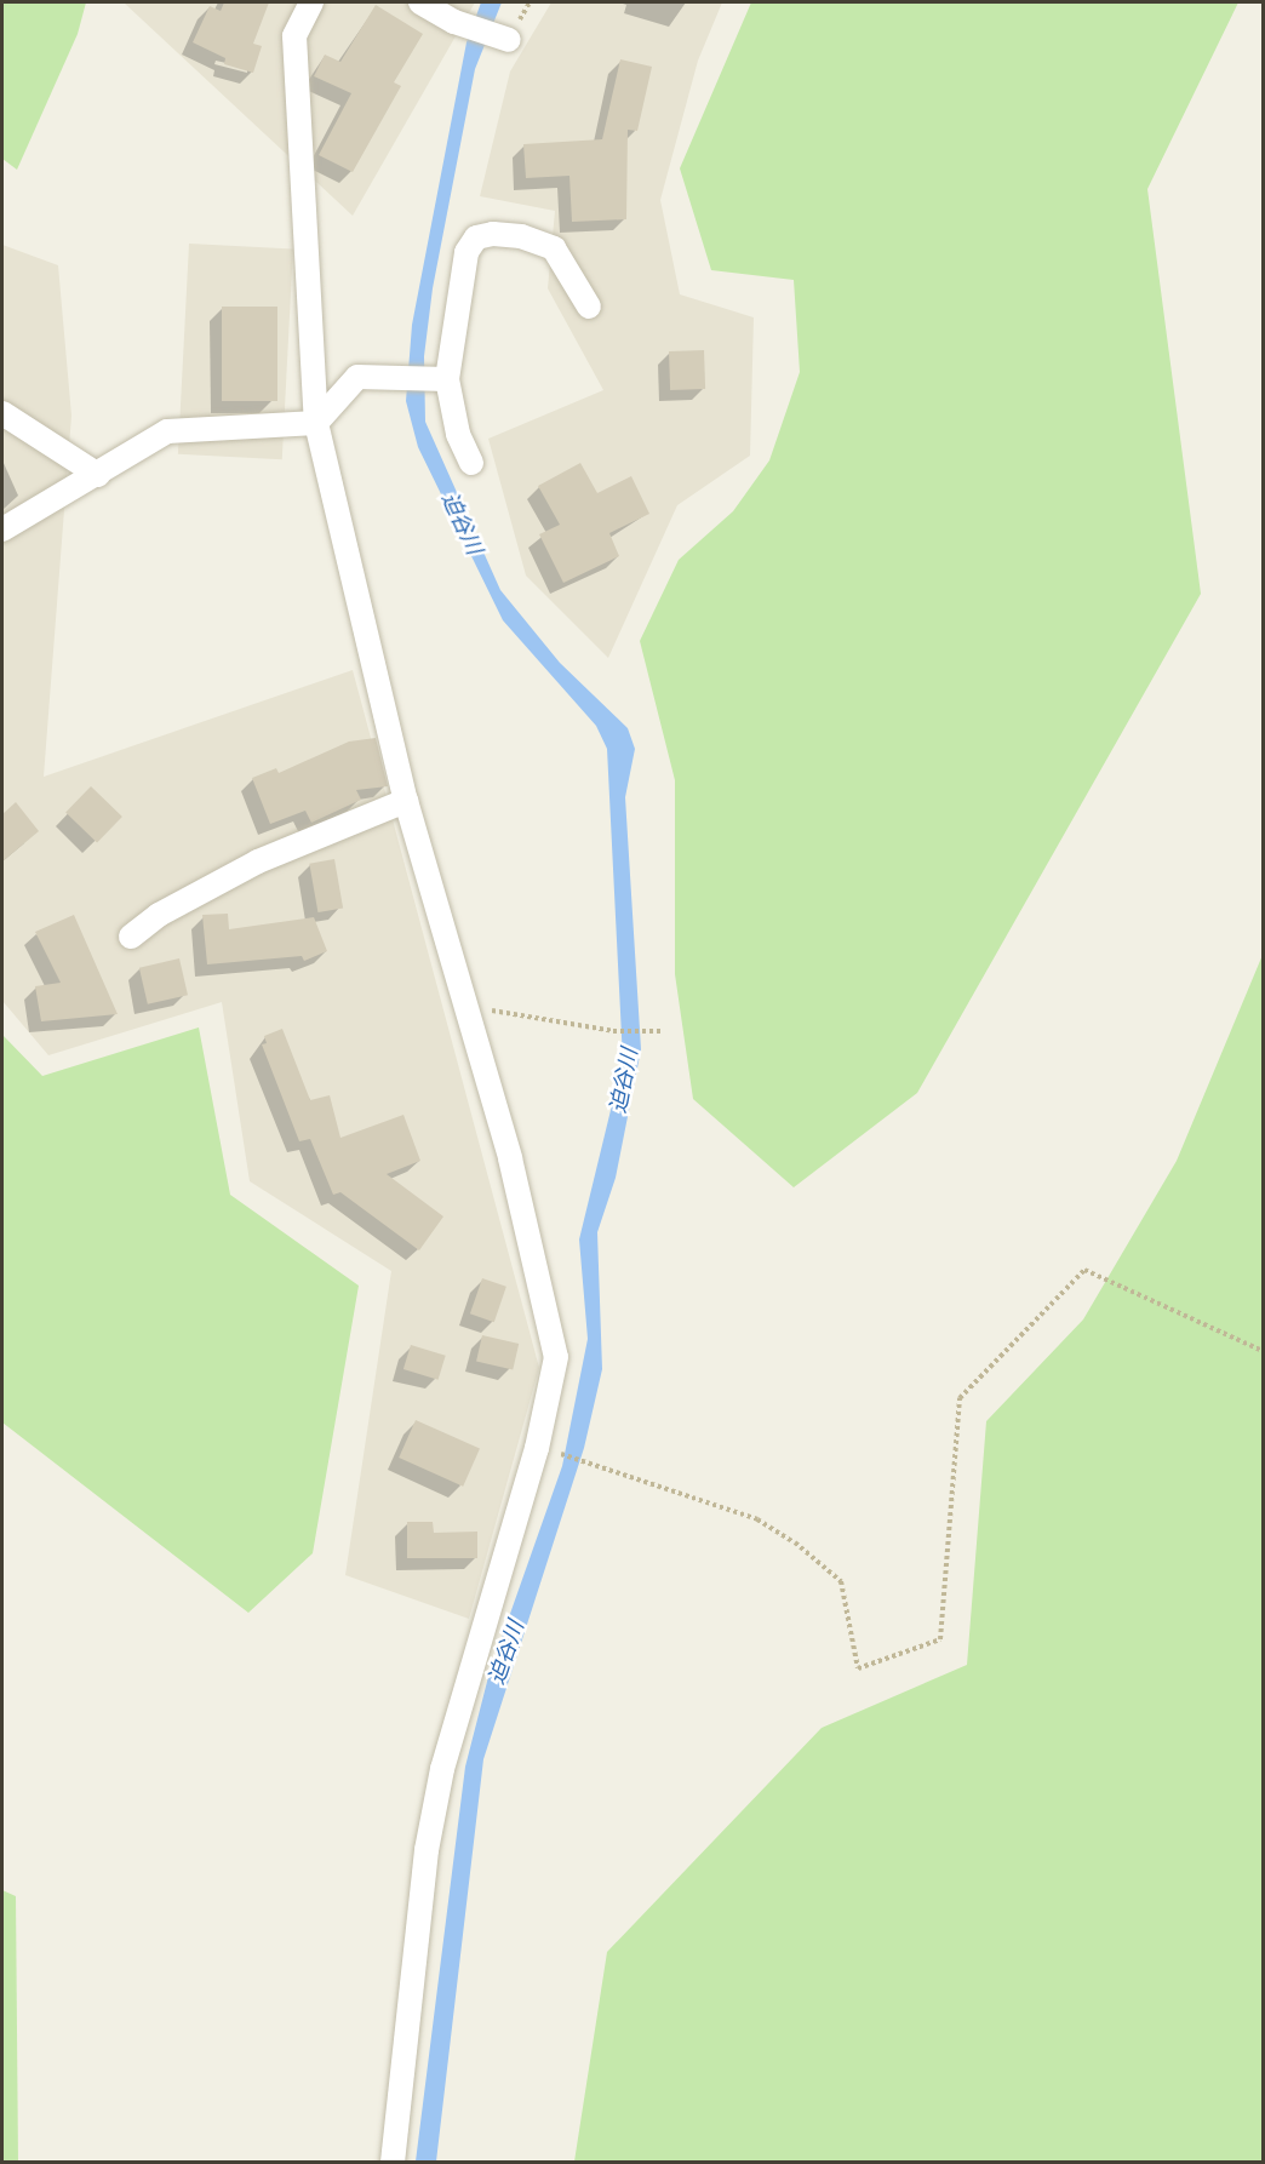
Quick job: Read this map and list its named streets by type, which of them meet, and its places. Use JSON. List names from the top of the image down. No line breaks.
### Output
{"water":["迫谷川"]}
